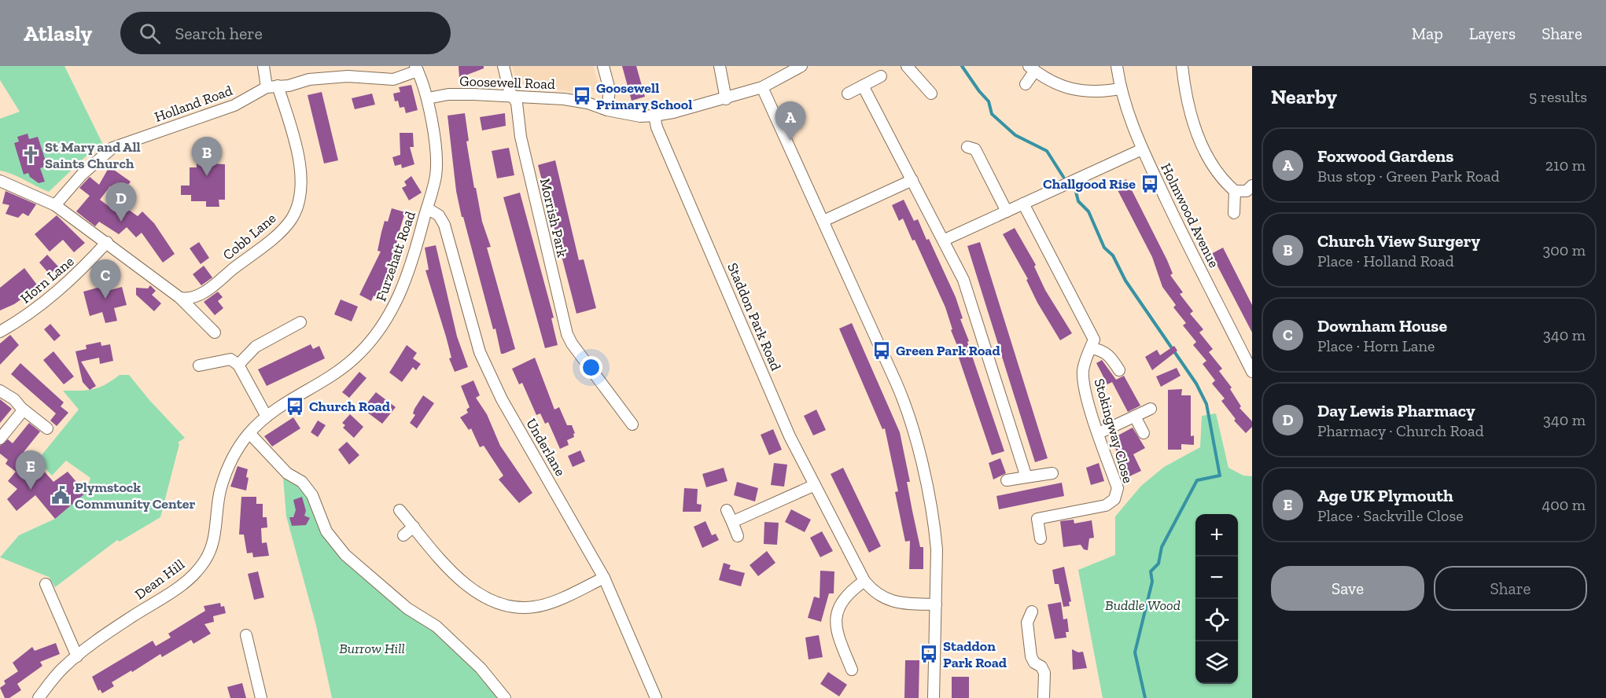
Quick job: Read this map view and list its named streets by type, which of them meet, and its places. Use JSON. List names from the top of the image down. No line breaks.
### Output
{"streets":{"street":["Goosewell Road","Holland Road","Holmwood Avenue","Morrish Park","Cobb Lane","Furzehatt Road","Horn Lane","Staddon Park Road","Stokingway Close","Underlane","Dean Hill"]},"crossings":[["Goosewell Road","Morrish Park"],["Goosewell Road","Furzehatt Road"],["Goosewell Road","Staddon Park Road"],["Holland Road","Cobb Lane"],["Holland Road","Furzehatt Road"],["Furzehatt Road","Underlane"],["Furzehatt Road","Dean Hill"]],"parks":["Buddle Wood","Burrow Hill"],"places":{"bus stop":["Goosewell Primary School","Challgood Rise","Green Park Road","Church Road","Staddon Park Road"],"church":["St Mary and All Saints Church"],"public building":["Plymstock Community Center"]},"page":{"header":"Atlasly","search":"Search here","nav":["Map","Layers","Share"],"heading":["Nearby","5 results"],"pins":["A","B","D","C","E"],"list":[{"mark":"A","name":"Foxwood Gardens","note":"Bus stop · Green Park Road","value":"210 m"},{"mark":"B","name":"Church View Surgery","note":"Place · Holland Road","value":"300 m"},{"mark":"C","name":"Downham House","note":"Place · Horn Lane","value":"340 m"},{"mark":"D","name":"Day Lewis Pharmacy","note":"Pharmacy · Church Road","value":"340 m"},{"mark":"E","name":"Age UK Plymouth","note":"Place · Sackville Close","value":"400 m"}],"map_buttons":["+","−"],"buttons":["Save","Share"]}}
